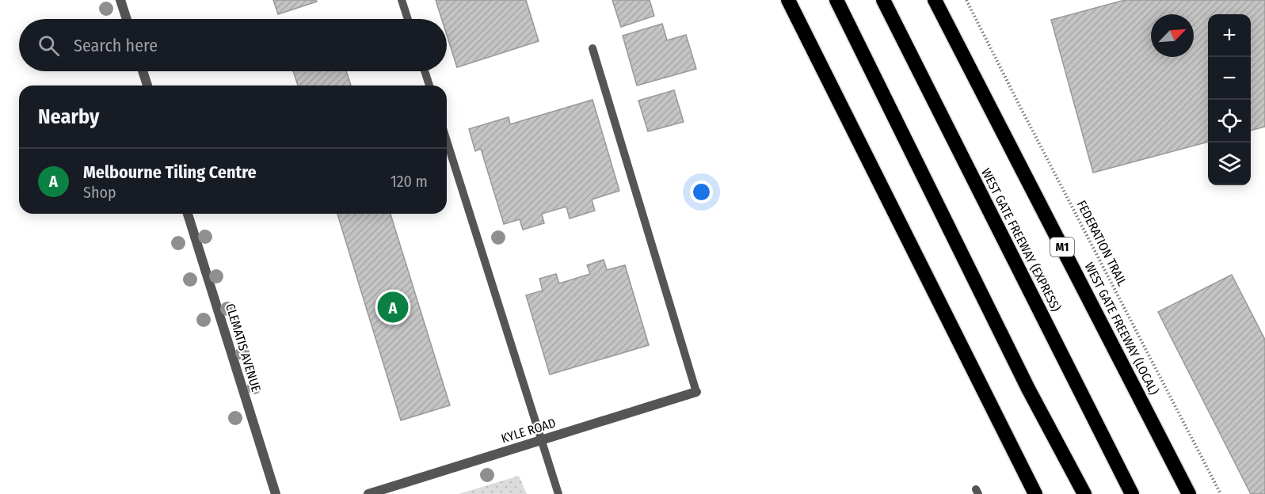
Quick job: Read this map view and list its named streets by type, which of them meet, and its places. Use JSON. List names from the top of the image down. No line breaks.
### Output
{"streets":{"highway":["WEST GATE FREEWAY (EXPRESS)","M1","WEST GATE FREEWAY (LOCAL)"],"street":["CLEMATIS AVENUE","KYLE ROAD"],"path":["FEDERATION TRAIL"]},"north":"top right","page":{"map_buttons":["+","−"],"search":"Search here","heading":"Nearby","list":[{"mark":"A","name":"Melbourne Tiling Centre","note":"Shop","value":"120 m"}],"pins":"A"}}
